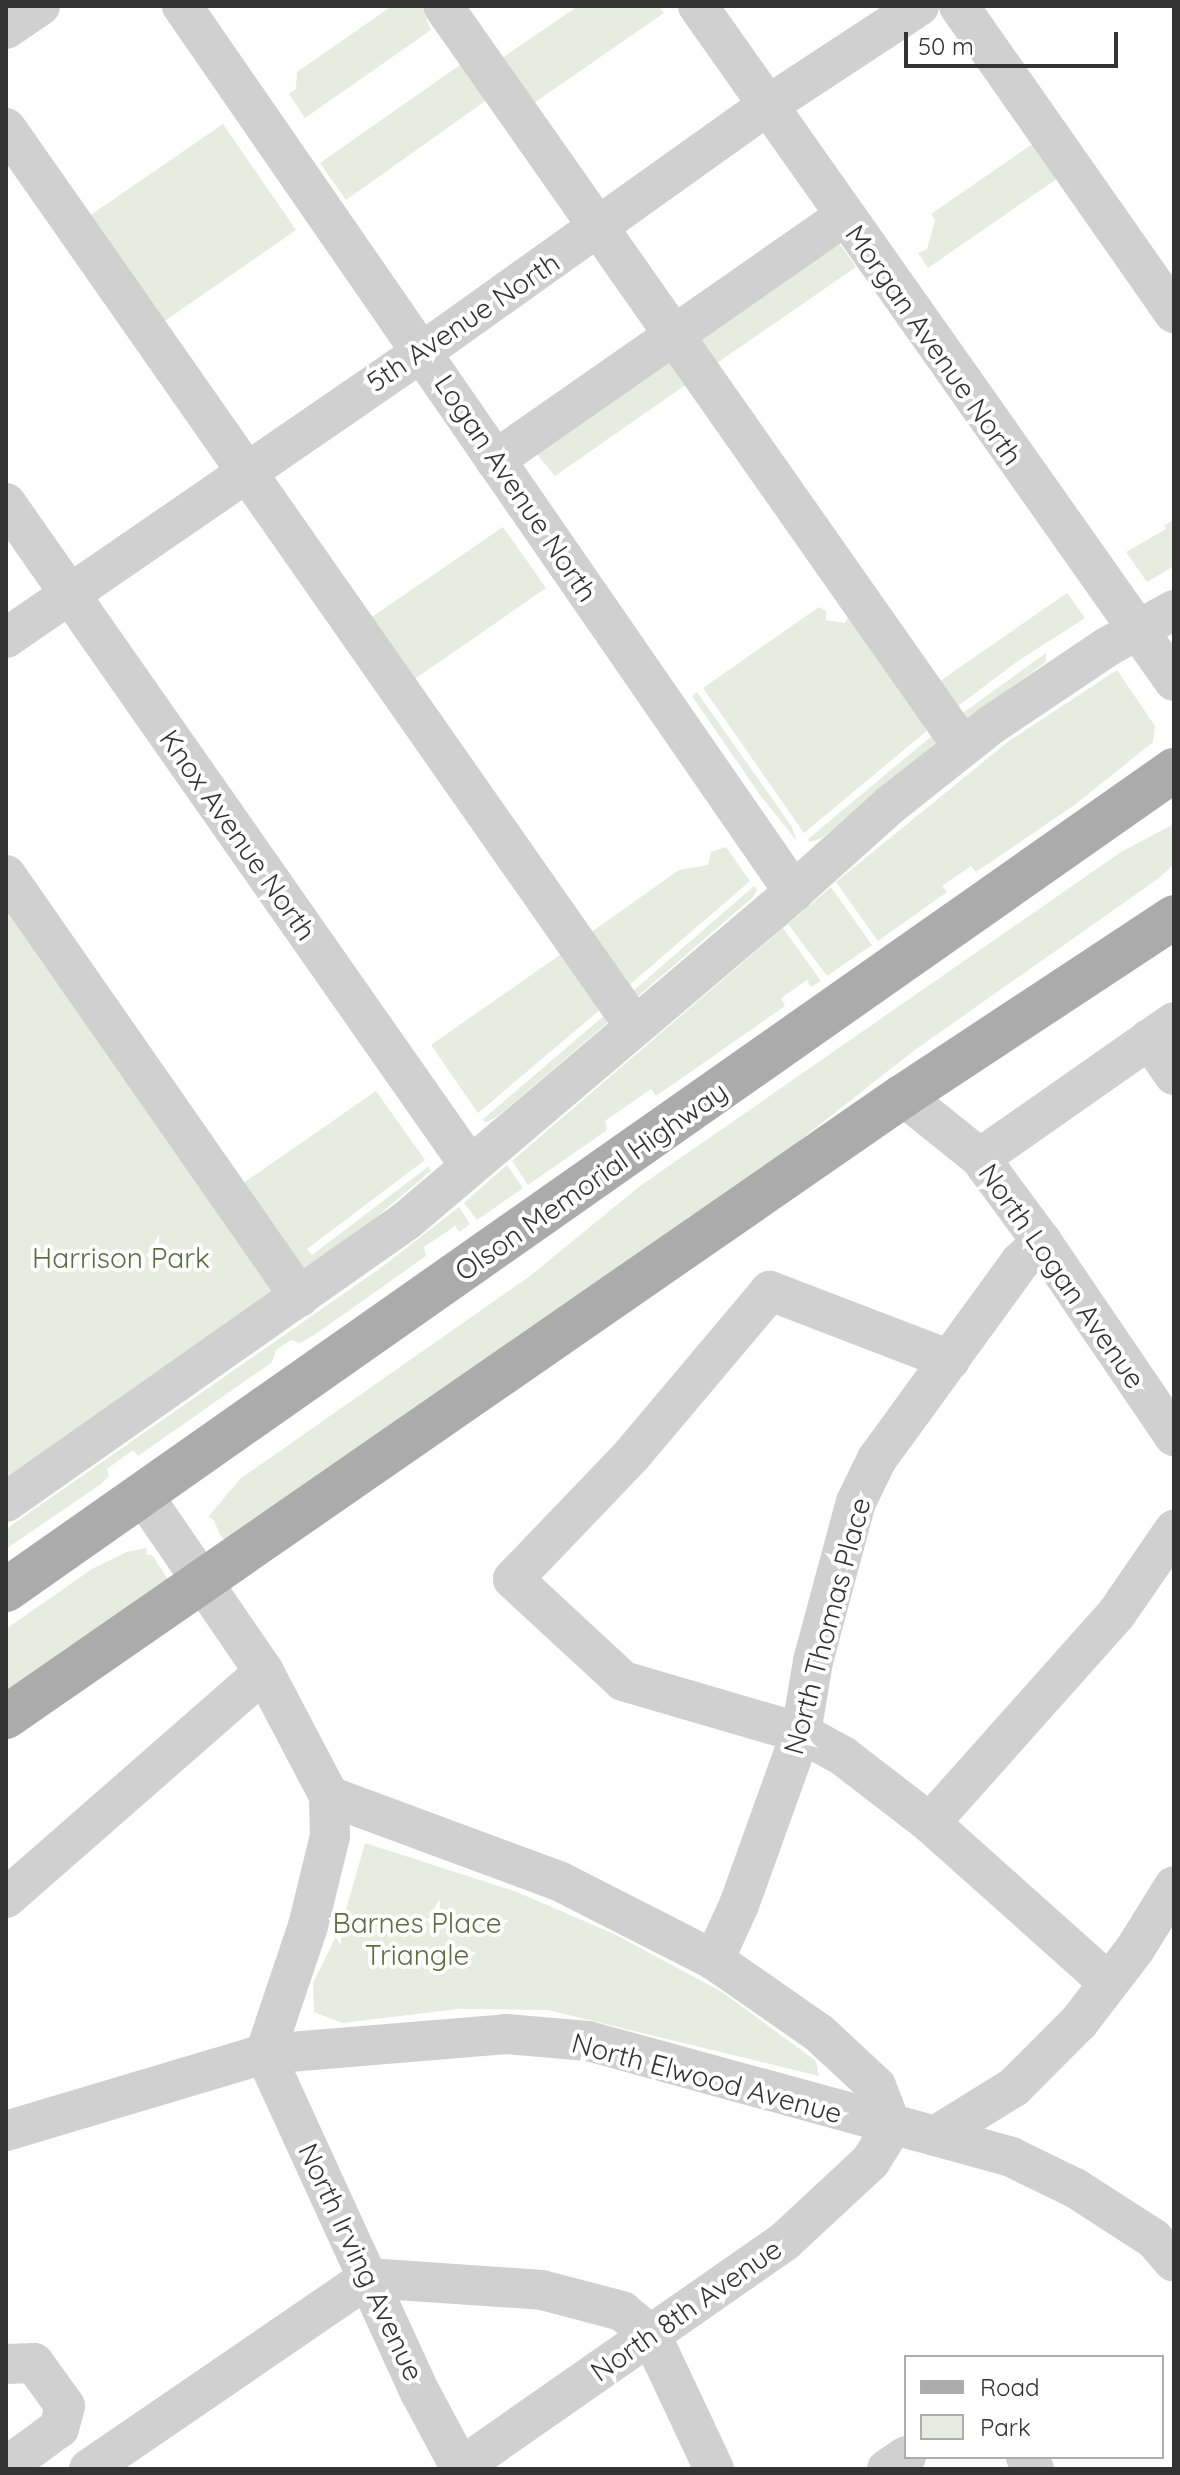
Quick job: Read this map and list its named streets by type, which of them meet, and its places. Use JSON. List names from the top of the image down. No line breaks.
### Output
{"streets":{"main road":["Olson Memorial Highway"],"street":["5th Avenue North","Morgan Avenue North","Logan Avenue North","Knox Avenue North","North Logan Avenue","North Thomas Place","North Elwood Avenue","North Irving Avenue","North 8th Avenue"]},"crossings":[["5th Avenue North","Morgan Avenue North"],["5th Avenue North","Logan Avenue North"],["5th Avenue North","Knox Avenue North"],["North Logan Avenue","North Thomas Place"],["North Thomas Place","North Elwood Avenue"],["North Elwood Avenue","North Irving Avenue"],["North Elwood Avenue","North 8th Avenue"],["North Irving Avenue","North 8th Avenue"]],"parks":["Harrison Park","Barnes Place Triangle"],"legend":["Road","Park"],"scale_bar":"50 m"}
